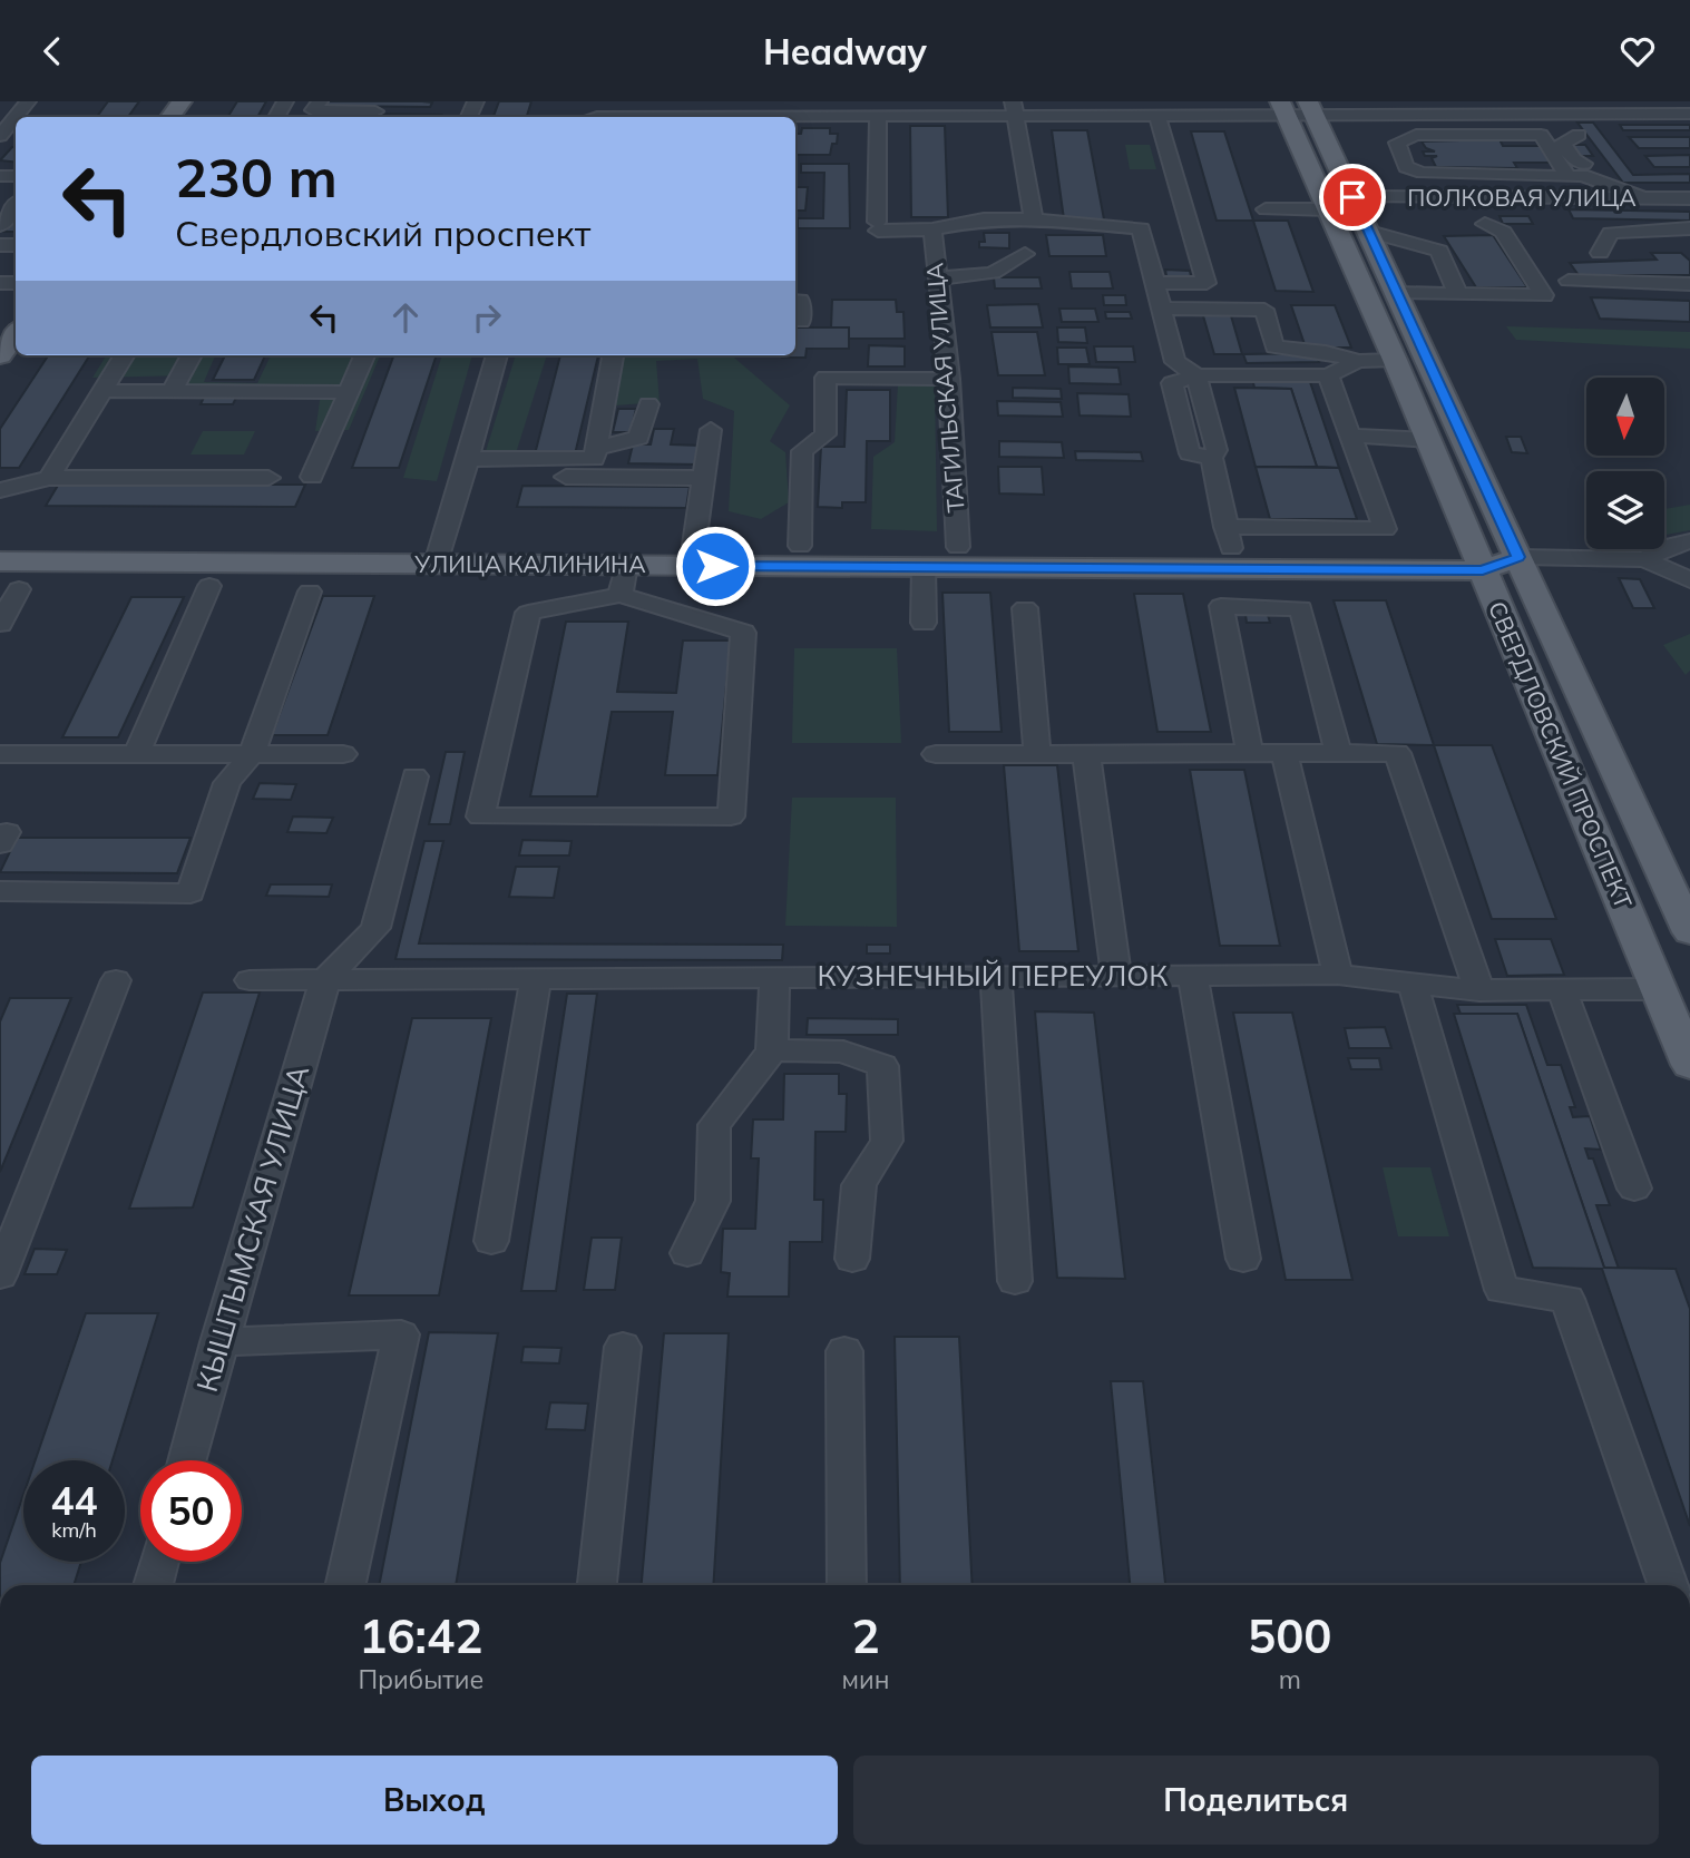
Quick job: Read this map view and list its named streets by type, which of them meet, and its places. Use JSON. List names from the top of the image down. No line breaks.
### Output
{"streets":{"main road":["УЛИЦА КАЛИНИНА","СВЕРДЛОВСКИЙ ПРОСПЕКТ"],"street":["ПОЛКОВАЯ УЛИЦА","ТАГИЛЬСКАЯ УЛИЦА","КУЗНЕЧНЫЙ ПЕРЕУЛОК","КЫШТЫМСКАЯ УЛИЦА"]},"crossings":[["ПОЛКОВАЯ УЛИЦА","СВЕРДЛОВСКИЙ ПРОСПЕКТ"],["ТАГИЛЬСКАЯ УЛИЦА","УЛИЦА КАЛИНИНА"],["УЛИЦА КАЛИНИНА","СВЕРДЛОВСКИЙ ПРОСПЕКТ"],["СВЕРДЛОВСКИЙ ПРОСПЕКТ","КУЗНЕЧНЫЙ ПЕРЕУЛОК"],["КУЗНЕЧНЫЙ ПЕРЕУЛОК","КЫШТЫМСКАЯ УЛИЦА"]],"north":"bottom","page":{"header":"Headway","turn":["230 m","Свердловский проспект"],"speed":"44 km/h","limit":"50","eta":["16:42","Прибытие","2","мин","500","m"],"buttons":["Выход","Поделиться"]}}
